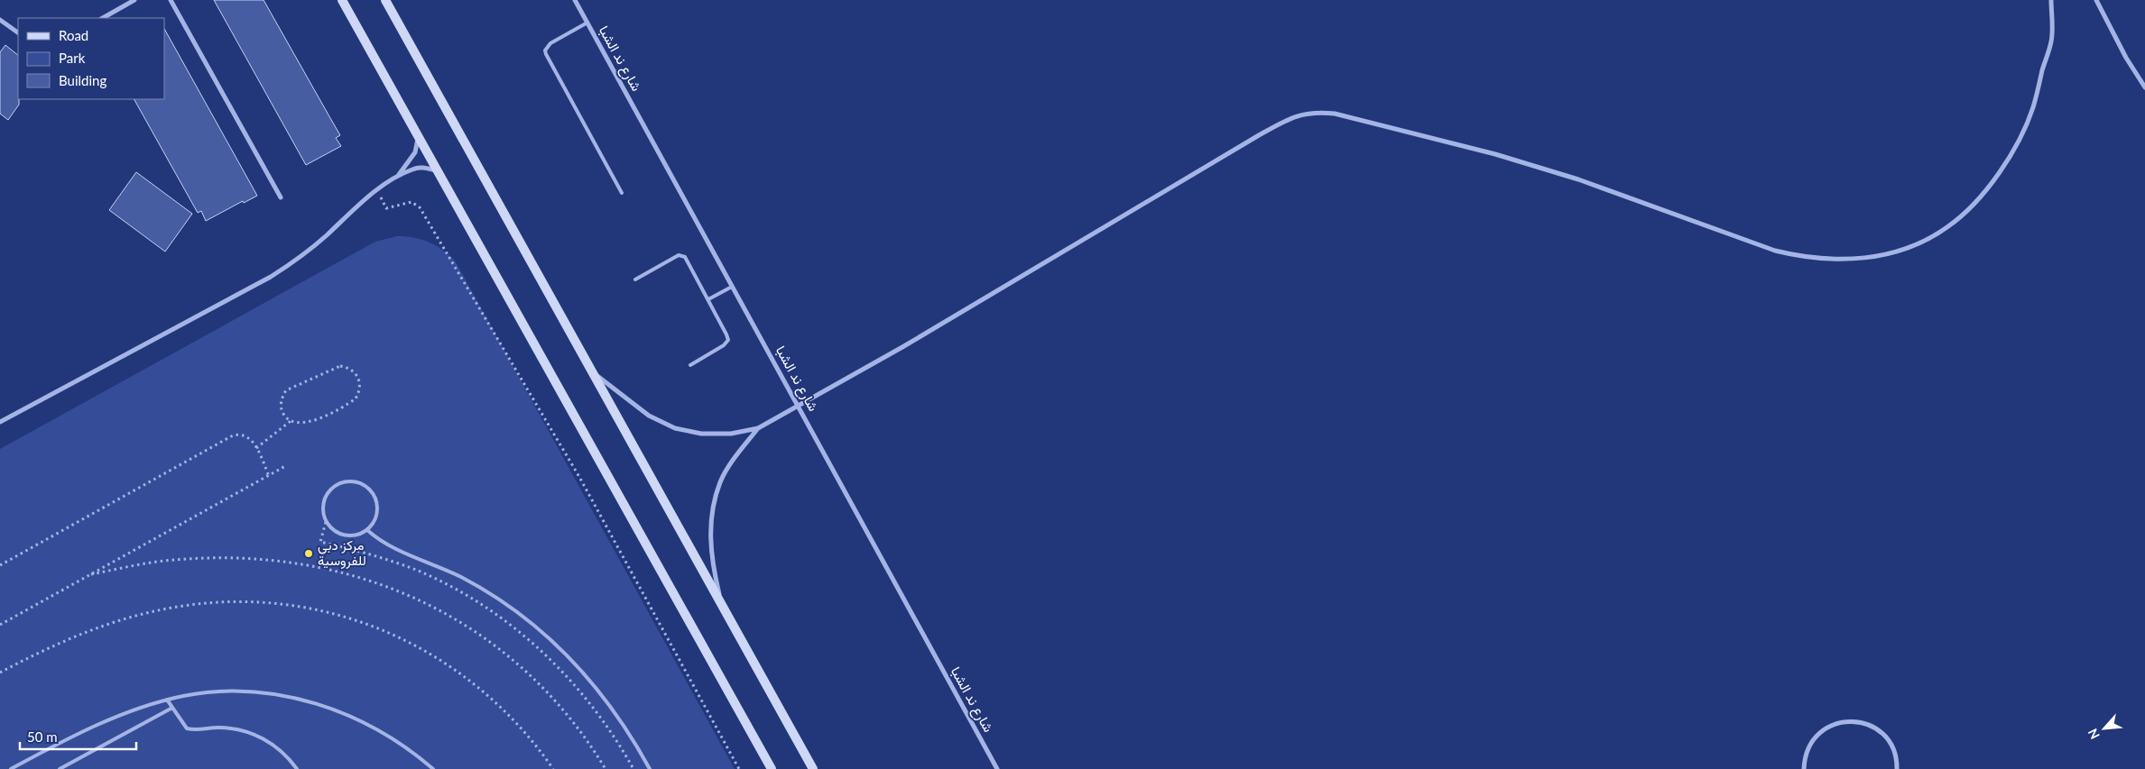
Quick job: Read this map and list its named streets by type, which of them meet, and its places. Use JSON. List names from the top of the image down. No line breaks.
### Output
{"streets":{"street":["شارع ند الشبا"]},"places":["مركز دبي للفروسية"],"legend":["Road","Park","Building"],"scale_bar":"50 m","north":"bottom left"}
